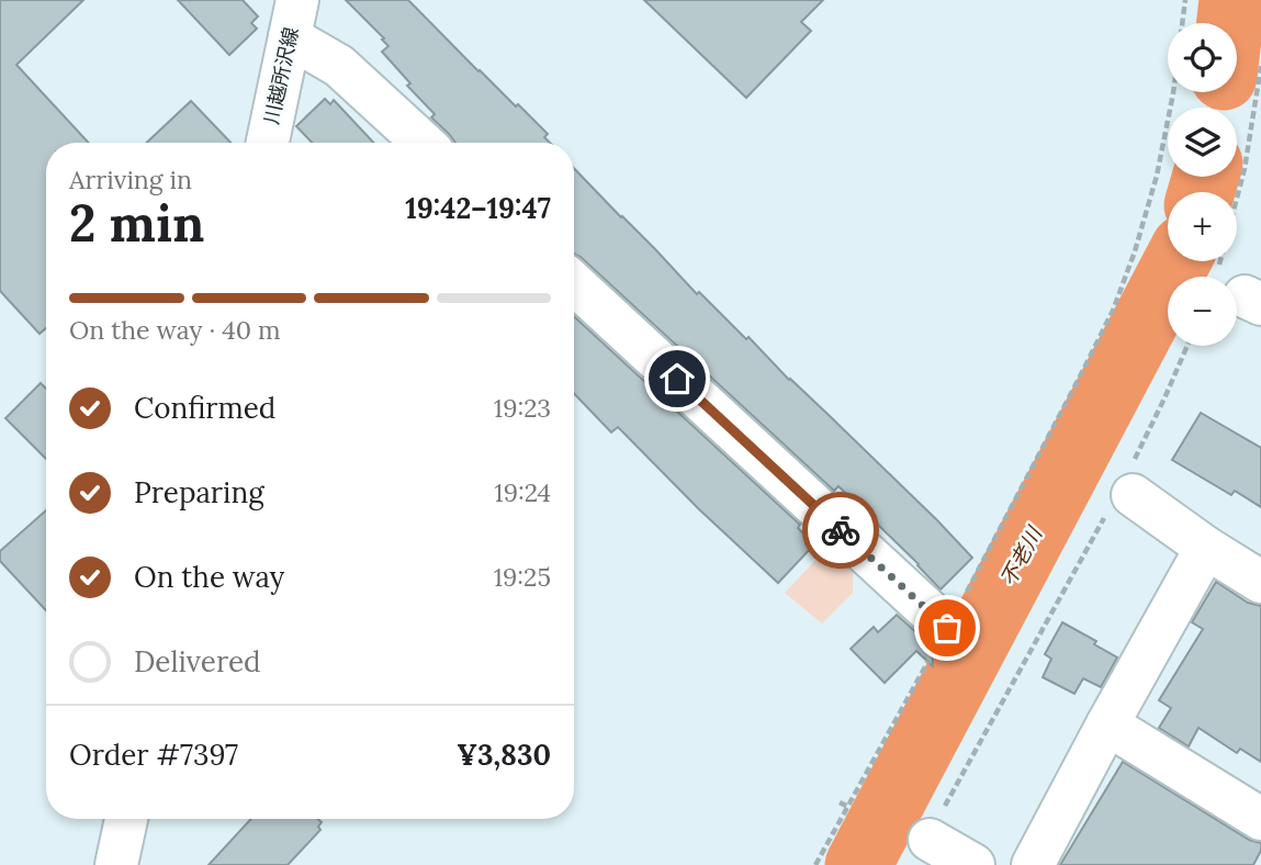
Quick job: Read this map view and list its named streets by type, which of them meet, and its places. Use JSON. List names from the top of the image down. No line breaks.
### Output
{"streets":{"street":["川越所沢線"]},"water":["不老川"],"page":{"map_buttons":["+","−"],"heading":["2 min","Arriving in","19:42–19:47"],"panel":["Order #7397","¥3,830"],"bar":"On the way · 40 m","list":[["Confirmed","19:23"],["Preparing","19:24"],["On the way","19:25"],"Delivered"]}}
